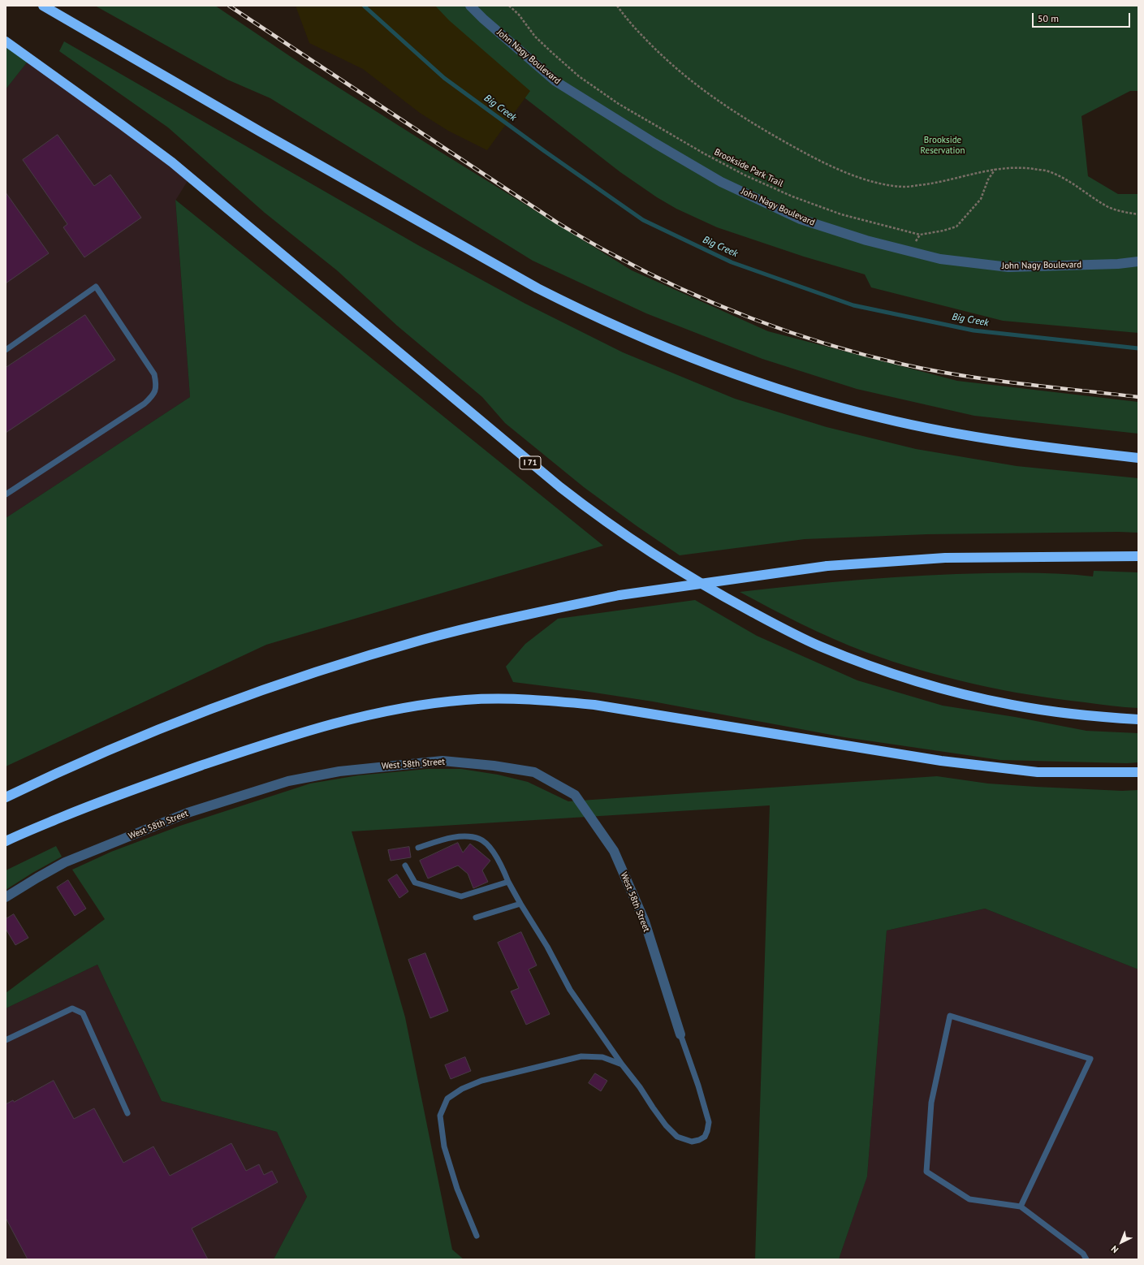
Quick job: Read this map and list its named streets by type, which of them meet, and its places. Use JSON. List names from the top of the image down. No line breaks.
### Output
{"streets":{"highway":["I 71"],"street":["John Nagy Boulevard","West 58th Street"],"path":["Brookside Park Trail"]},"water":["Big Creek"],"parks":["Brookside Reservation"],"scale_bar":"50 m","north":"bottom left"}
